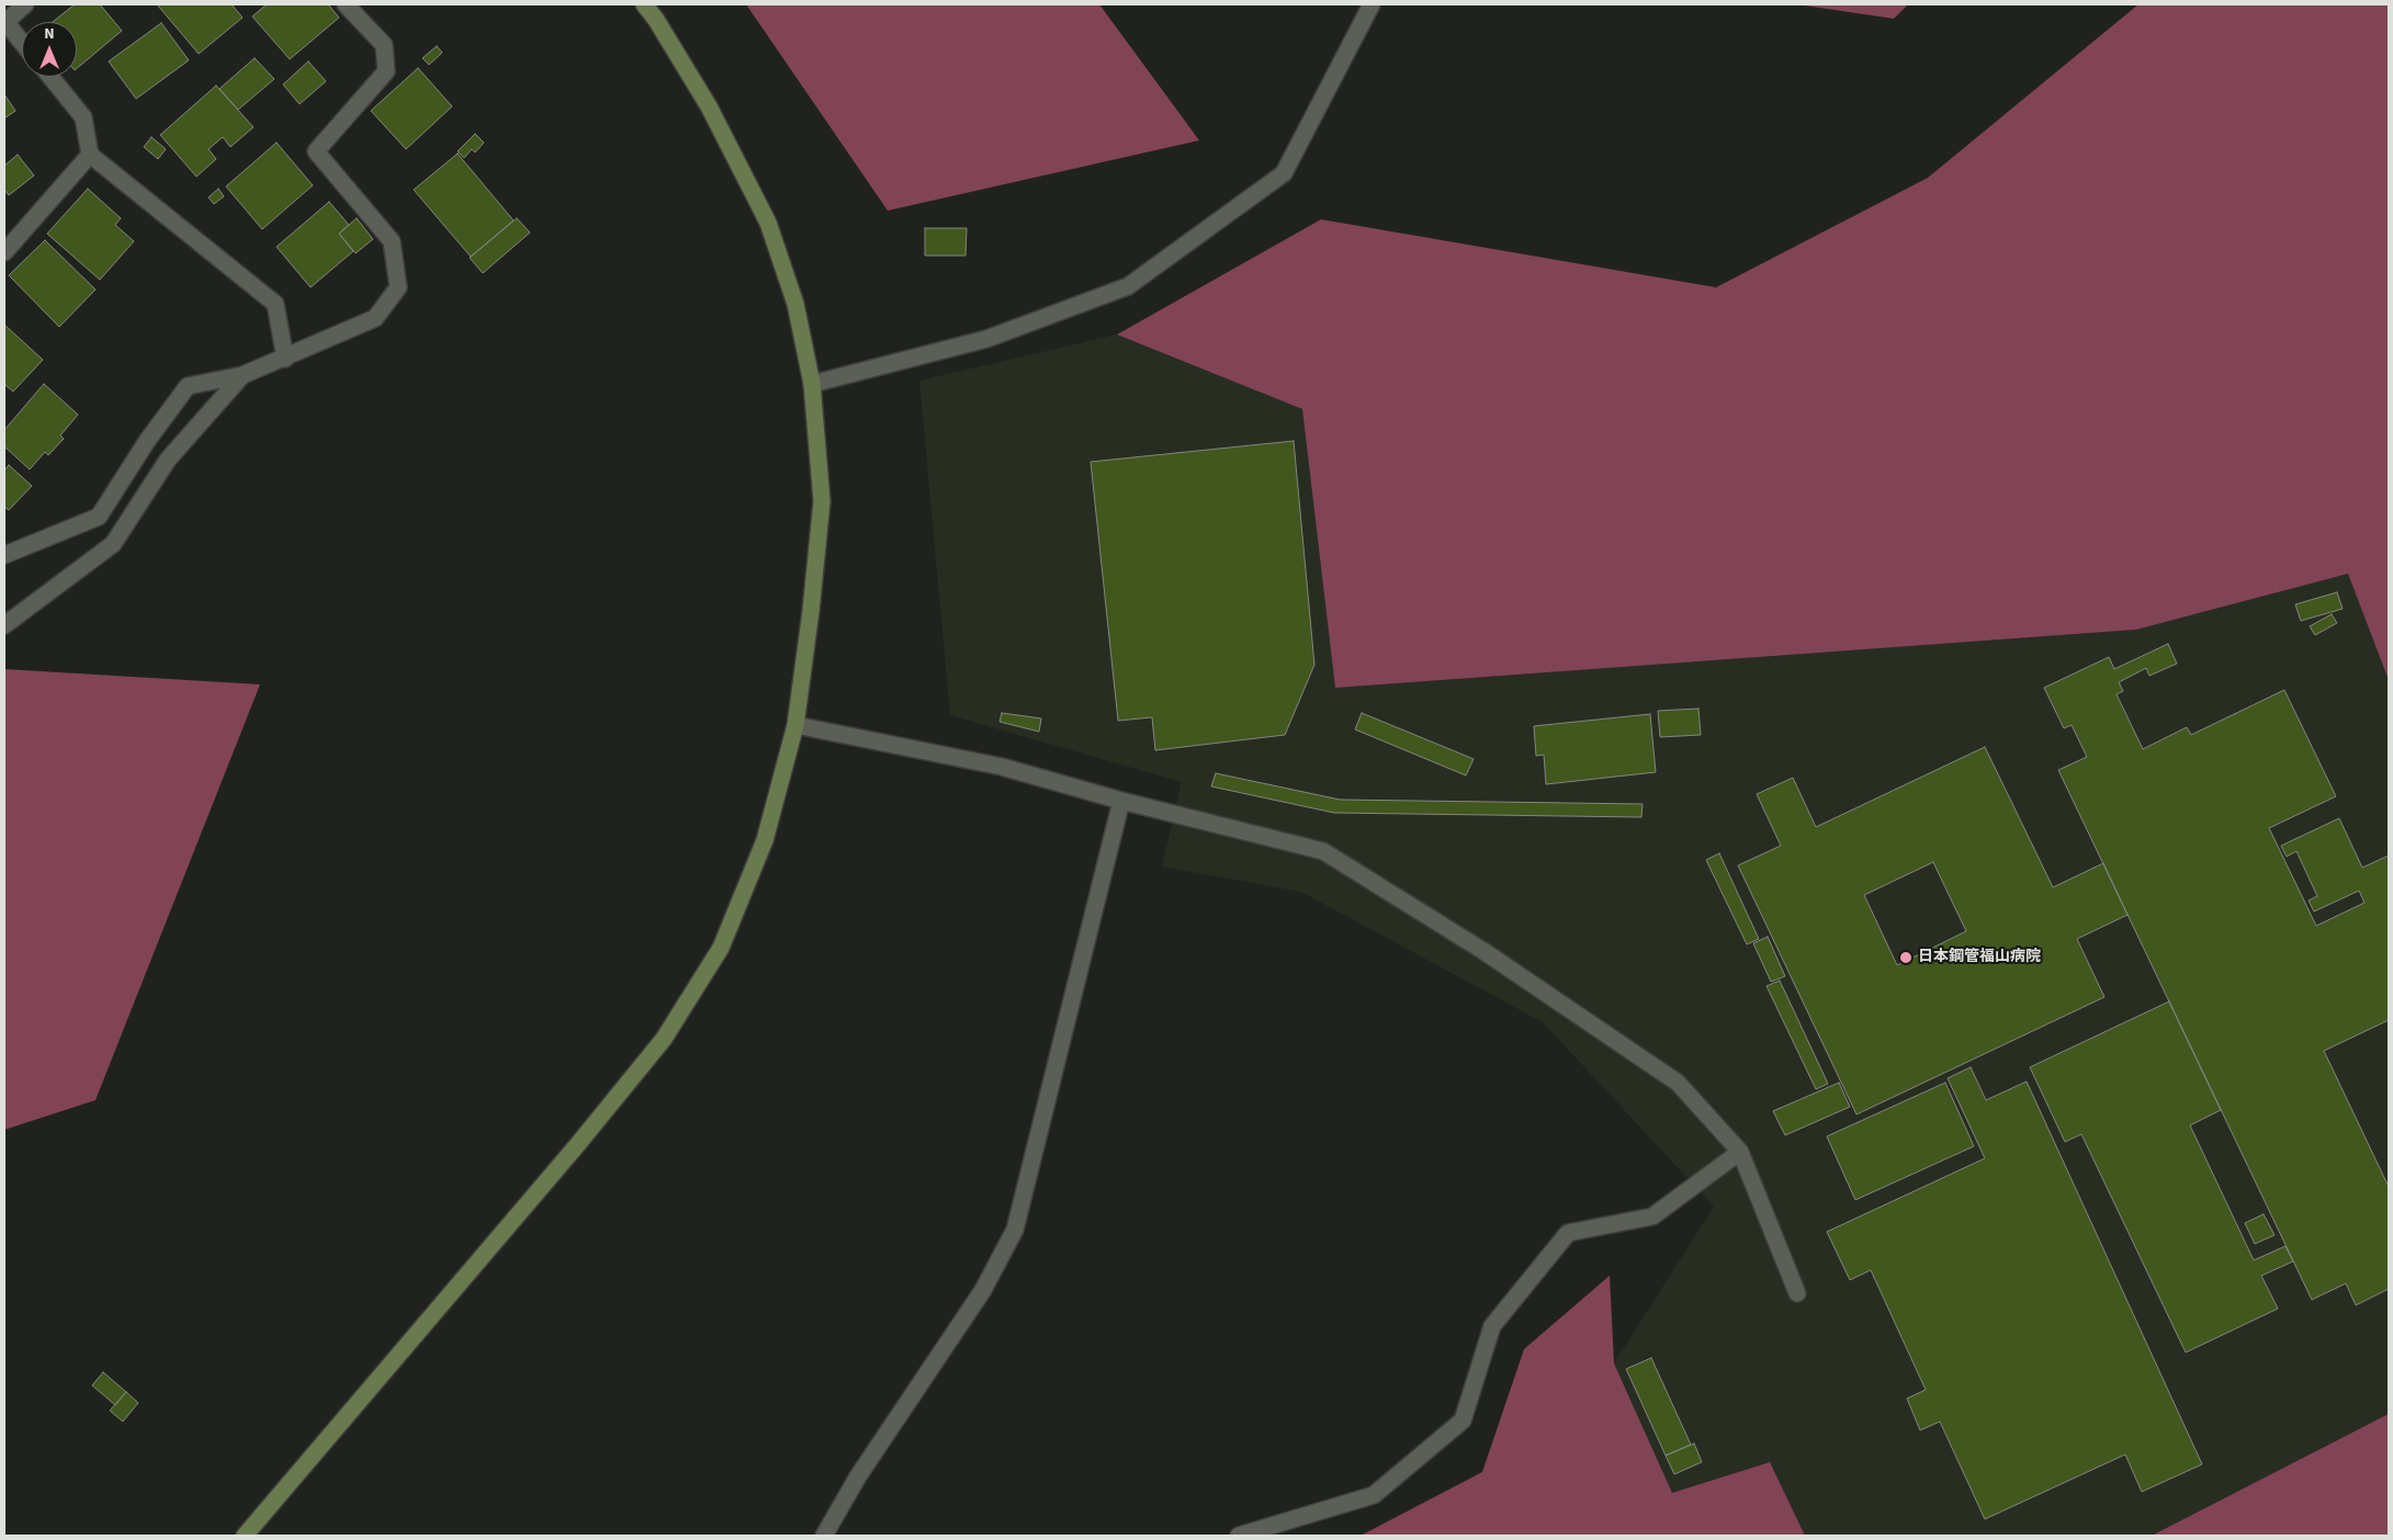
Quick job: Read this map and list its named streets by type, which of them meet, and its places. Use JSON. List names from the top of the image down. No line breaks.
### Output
{"places":["日本鋼管福山病院"],"north":"top"}
